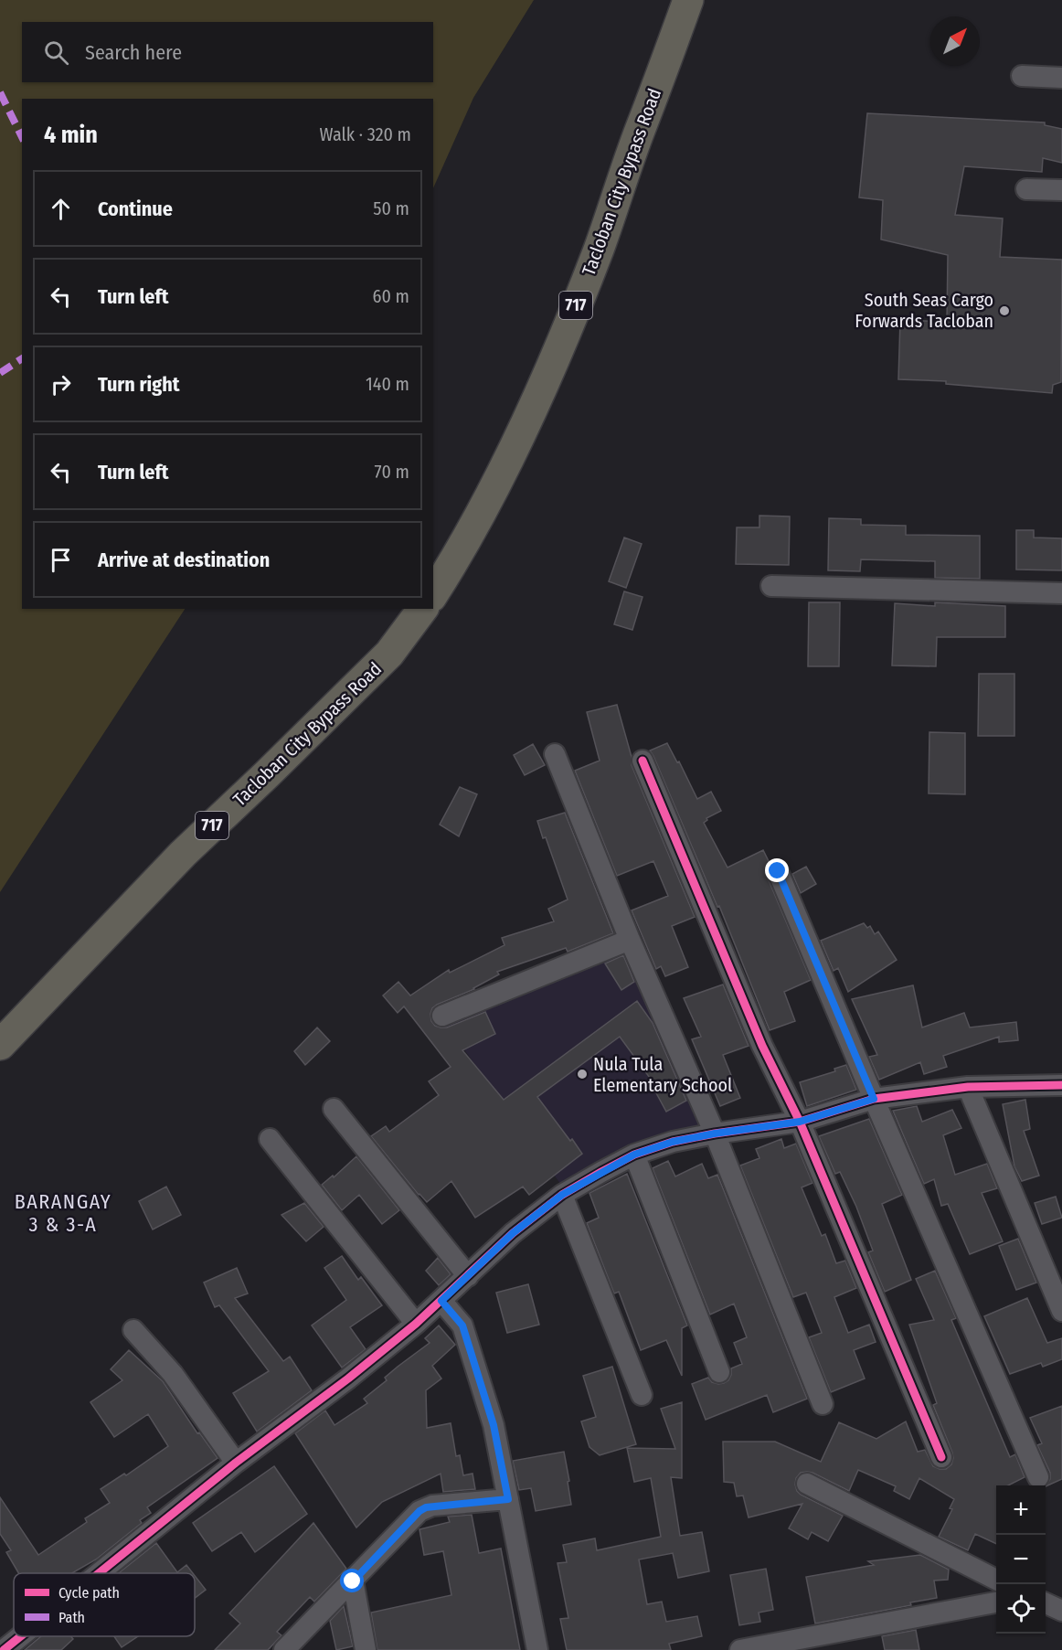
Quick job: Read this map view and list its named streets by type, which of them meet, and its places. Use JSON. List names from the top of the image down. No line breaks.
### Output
{"streets":{"highway":["Tacloban City Bypass Road","717"]},"districts":["BARANGAY 3 & 3-A"],"places":["South Seas Cargo Forwards Tacloban","Nula Tula Elementary School"],"legend":["Cycle path","Path"],"north":"top right","page":{"search":"Search here","heading":["4 min","Walk · 320 m"],"list":[["Continue","50 m"],["Turn left","60 m"],["Turn right","140 m"],["Turn left","70 m"],"Arrive at destination"],"map_buttons":["+","−"]}}
